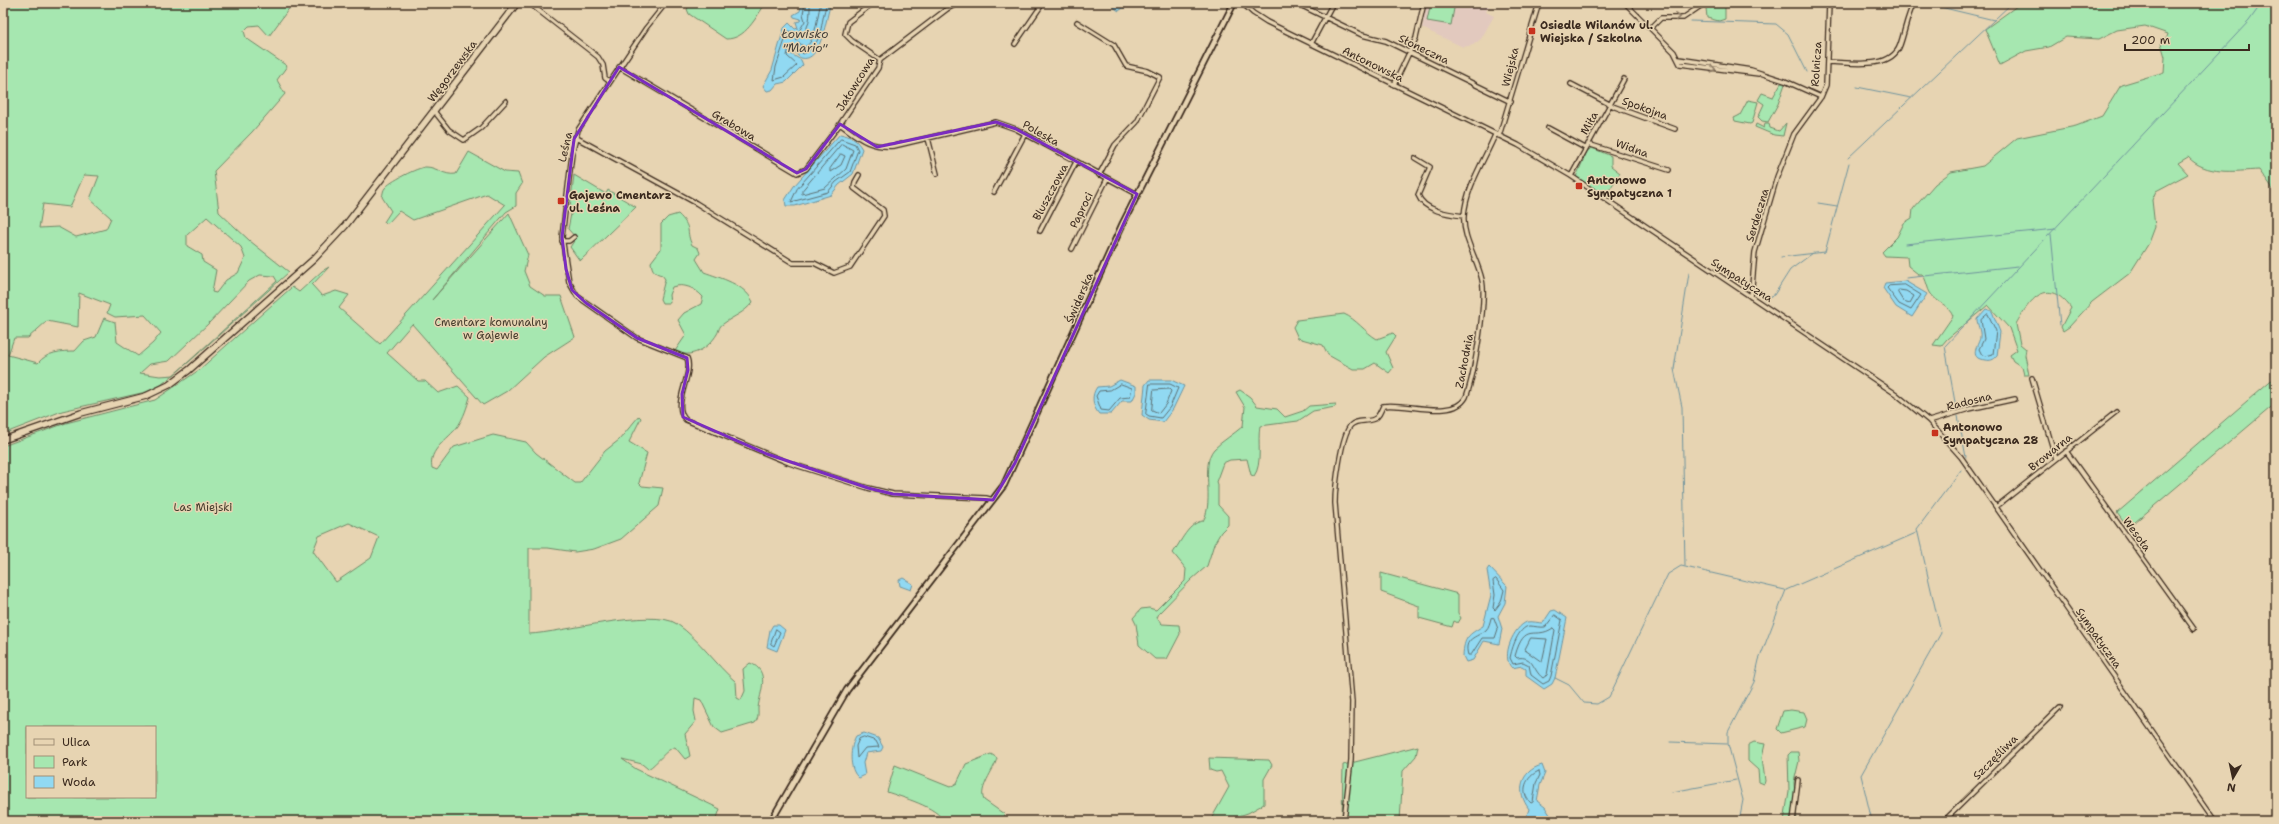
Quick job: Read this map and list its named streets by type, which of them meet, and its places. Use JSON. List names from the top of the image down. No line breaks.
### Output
{"streets":{"main road":["Węgorzewska"],"street":["Słoneczna","Antonowska","Rolnicza","Wiejska","Jałowcowa","Spokojna","Miła","Grabowa","Poleska","Leśna","Widna","Bluszczowa","Paproci","Serdeczna","Sympatyczna","Świderska","Zachodnia","Radosna","Browarna","Wesoła","Szczęśliwa"]},"crossings":[["Słoneczna","Wiejska"],["Antonowska","Wiejska"],["Antonowska","Sympatyczna"],["Antonowska","Zachodnia"],["Rolnicza","Serdeczna"],["Wiejska","Sympatyczna"],["Wiejska","Zachodnia"],["Jałowcowa","Grabowa"],["Jałowcowa","Poleska"],["Spokojna","Miła"],["Miła","Widna"],["Miła","Sympatyczna"],["Grabowa","Leśna"],["Poleska","Bluszczowa"],["Poleska","Paproci"],["Poleska","Świderska"],["Leśna","Świderska"],["Serdeczna","Sympatyczna"],["Sympatyczna","Zachodnia"],["Sympatyczna","Radosna"],["Sympatyczna","Browarna"],["Browarna","Wesoła"]],"water":["Łowisko \"Mario\""],"parks":["Cmentarz komunalny w Gajewie","Las Miejski"],"places":{"transit":["Osiedle Wilanów ul. Wiejska / Szkolna","Antonowo Sympatyczna 1","Gajewo Cmentarz ul. Leśna","Antonowo Sympatyczna 28"]},"legend":["Ulica","Park","Woda"],"scale_bar":"200 m","north":"bottom"}
